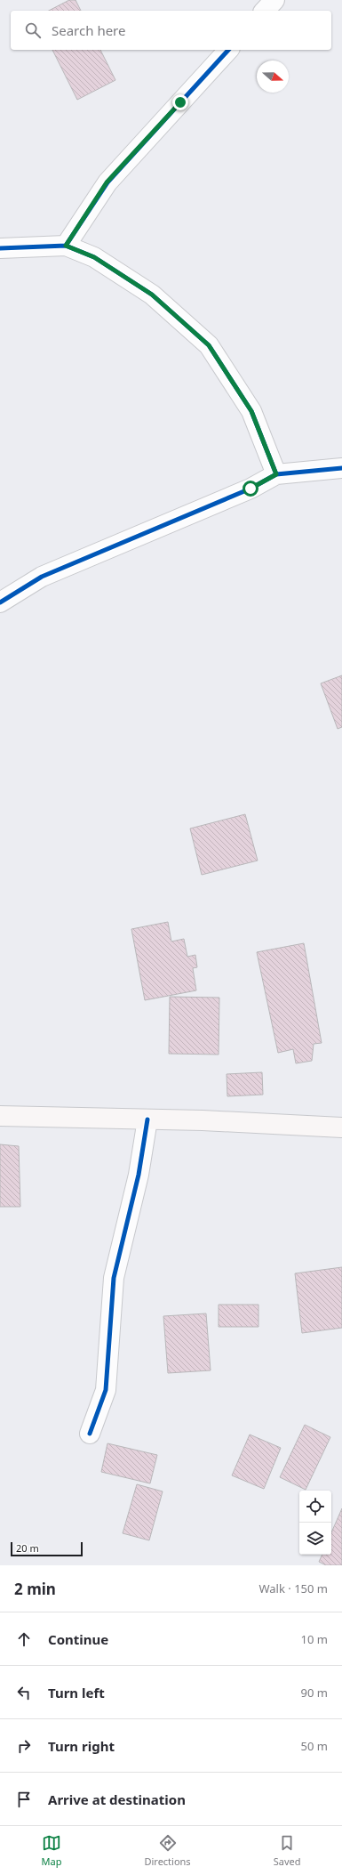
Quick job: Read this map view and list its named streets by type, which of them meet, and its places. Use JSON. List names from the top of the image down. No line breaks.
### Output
{"scale_bar":"20 m","north":"right","page":{"search":"Search here","scale":"20 m","heading":["2 min","Walk · 150 m"],"list":[["Continue","10 m"],["Turn left","90 m"],["Turn right","50 m"],"Arrive at destination"],"nav":["Map","Directions","Saved"]}}
